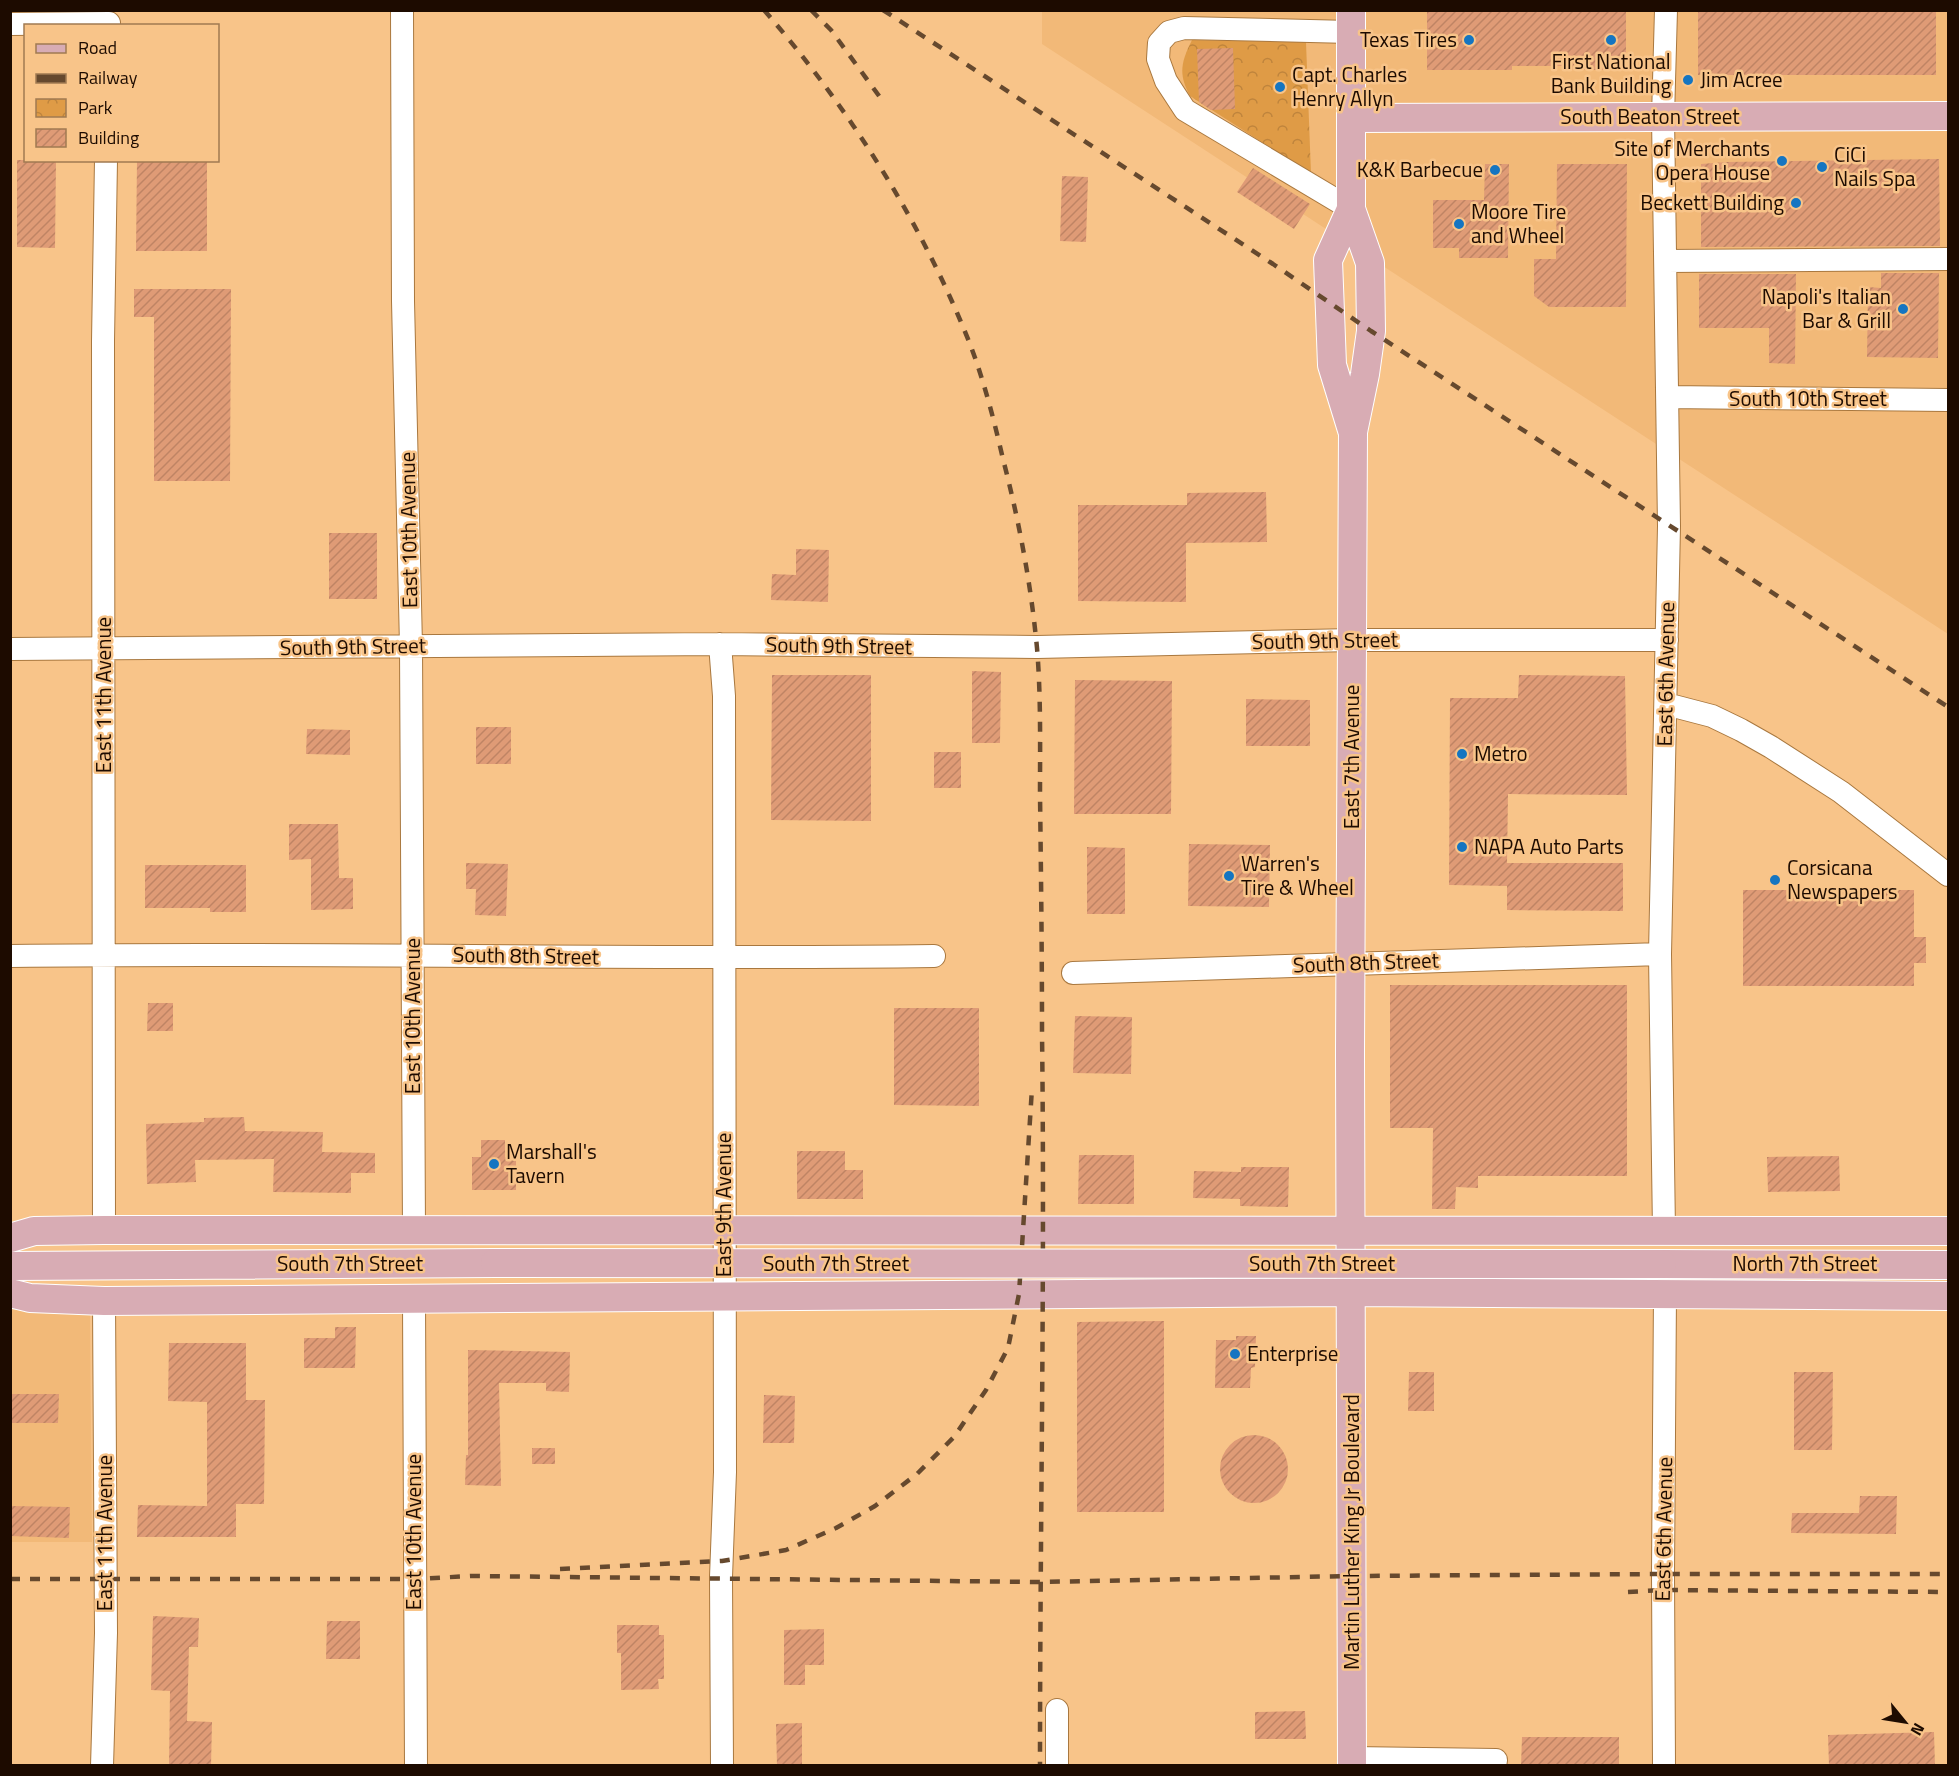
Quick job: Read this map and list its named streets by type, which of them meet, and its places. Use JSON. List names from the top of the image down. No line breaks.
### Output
{"streets":{"main road":["South Beaton Street","East 7th Avenue","South 7th Street","North 7th Street","Martin Luther King Jr Boulevard"],"street":["South 10th Street","East 10th Avenue","South 9th Street","East 6th Avenue","East 11th Avenue","South 8th Street","East 9th Avenue"]},"crossings":[["South Beaton Street","East 6th Avenue"],["South Beaton Street","East 7th Avenue"],["South 10th Street","East 6th Avenue"],["East 10th Avenue","South 9th Street"],["East 10th Avenue","South 8th Street"],["South 9th Street","East 6th Avenue"],["South 9th Street","East 11th Avenue"],["South 9th Street","East 7th Avenue"],["South 9th Street","East 9th Avenue"],["East 6th Avenue","South 8th Street"],["East 11th Avenue","South 8th Street"],["East 7th Avenue","South 8th Street"],["East 7th Avenue","Martin Luther King Jr Boulevard"],["South 8th Street","East 9th Avenue"],["South 7th Street","North 7th Street"]],"places":["Texas Tires","First National Bank Building","Jim Acree","Capt. Charles Henry Allyn","Site of Merchants Opera House","CiCi Nails Spa","K&K Barbecue","Beckett Building","Moore Tire and Wheel","Napoli's Italian Bar & Grill","Metro","NAPA Auto Parts","Warren's Tire & Wheel","Corsicana Newspapers","Marshall's Tavern","Enterprise"],"legend":["Road","Railway","Park","Building"],"north":"bottom right"}
